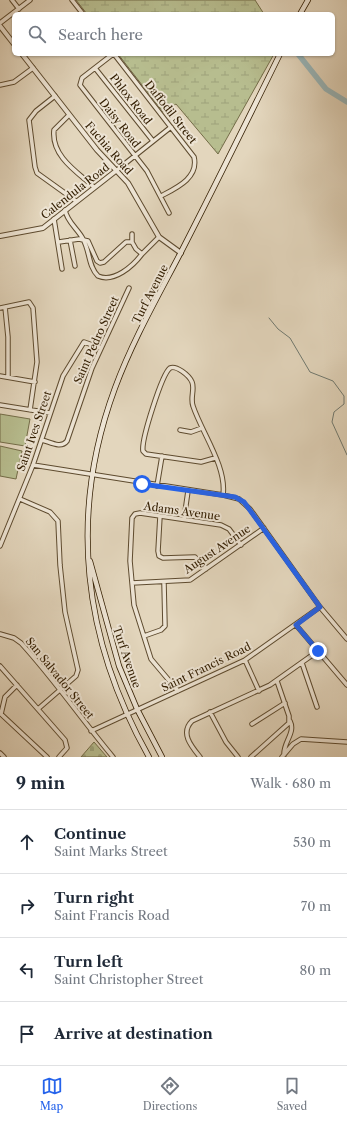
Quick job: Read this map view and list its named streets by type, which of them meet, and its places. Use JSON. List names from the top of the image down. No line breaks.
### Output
{"streets":{"main road":["Turf Avenue"],"street":["Phlox Road","Daffodil Street","Daisy Road","Fuchia Road","Calendula Road","Saint Pedro Street","Saint Ives Street","Adams Avenue","August Avenue","Saint Francis Road","San Salvador Street"]},"crossings":[["Phlox Road","Daisy Road"],["Phlox Road","Calendula Road"],["Daffodil Street","Daisy Road"],["Daffodil Street","Calendula Road"],["Daisy Road","Calendula Road"],["Fuchia Road","Calendula Road"],["Fuchia Road","Turf Avenue"],["Turf Avenue","Saint Francis Road"],["Turf Avenue","San Salvador Street"],["Saint Pedro Street","Saint Ives Street"],["Adams Avenue","August Avenue"],["Adams Avenue","Saint Francis Road"],["Saint Francis Road","San Salvador Street"]],"page":{"search":"Search here","heading":["9 min","Walk · 680 m"],"list":[["Continue","Saint Marks Street","530 m"],["Turn right","Saint Francis Road","70 m"],["Turn left","Saint Christopher Street","80 m"],"Arrive at destination"],"nav":["Map","Directions","Saved"]}}
